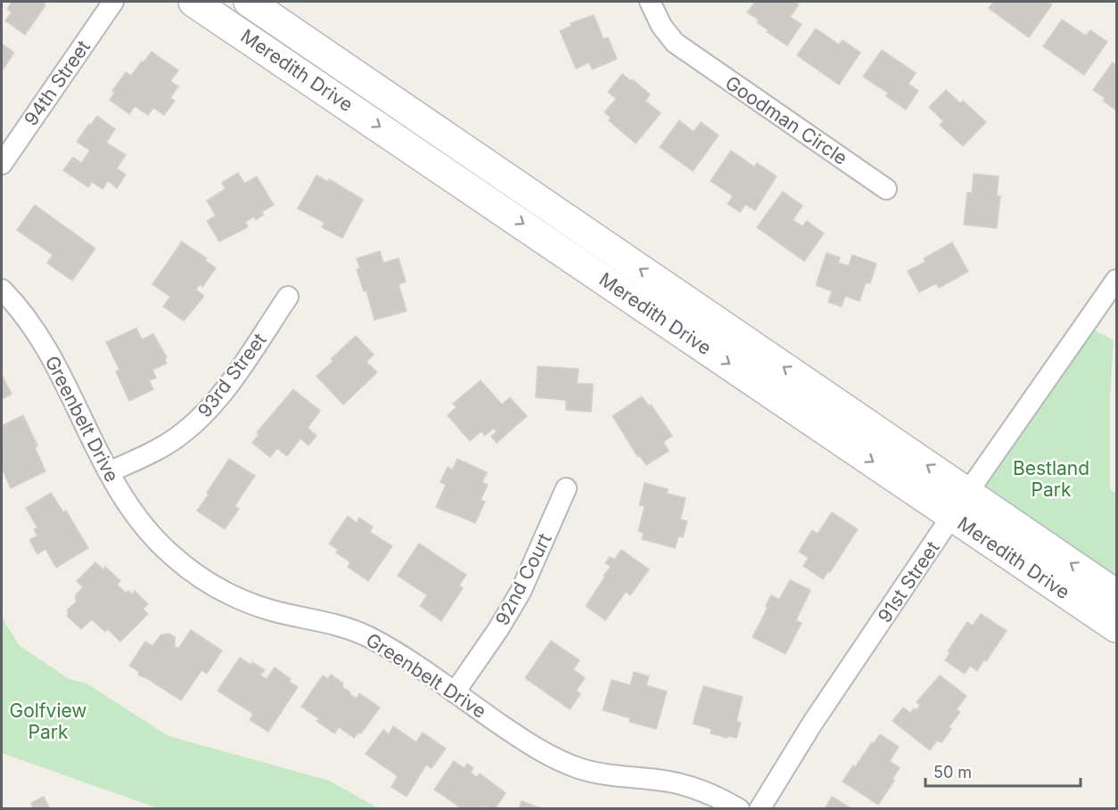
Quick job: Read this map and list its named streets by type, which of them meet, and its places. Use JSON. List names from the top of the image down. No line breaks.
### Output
{"streets":{"main road":["Meredith Drive"],"street":["94th Street","Goodman Circle","93rd Street","Greenbelt Drive","92nd Court","91st Street"]},"crossings":[["Meredith Drive","91st Street"],["93rd Street","Greenbelt Drive"],["Greenbelt Drive","92nd Court"]],"parks":["Bestland Park","Golfview Park"],"scale_bar":"50 m"}
